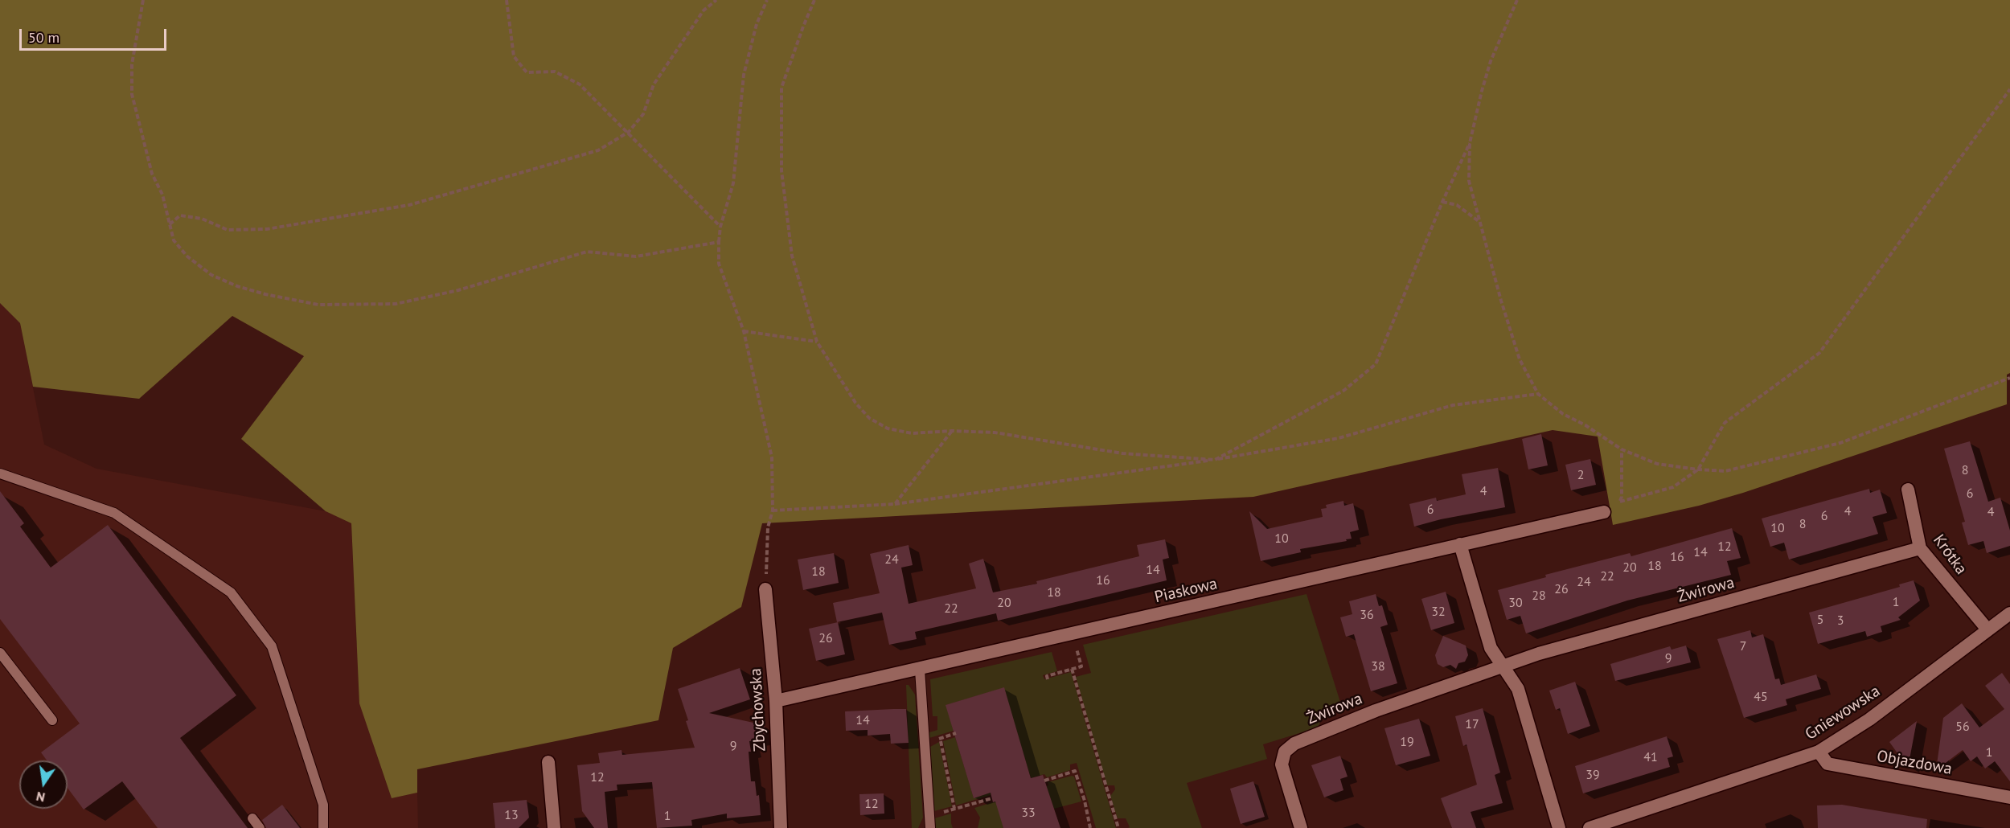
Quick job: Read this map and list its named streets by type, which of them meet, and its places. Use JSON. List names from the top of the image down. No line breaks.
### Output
{"streets":{"street":["Krótka","Żwirowa","Piaskowa","Zbychowska","Gniewowska","Objazdowa"]},"crossings":[["Krótka","Żwirowa"],["Krótka","Gniewowska"],["Piaskowa","Zbychowska"],["Gniewowska","Objazdowa"]],"house_numbers":["8","2","4","6","6","4","4","6","8","10","10","12","14","16","24","18","20","14","18","22","16","24","26","18","28","1","20","30","22","32","36","5","3","26","7","9","38","45","14","17","56","19","9","1","41","39","12","12","33","13","1"],"scale_bar":"50 m","north":"bottom"}
